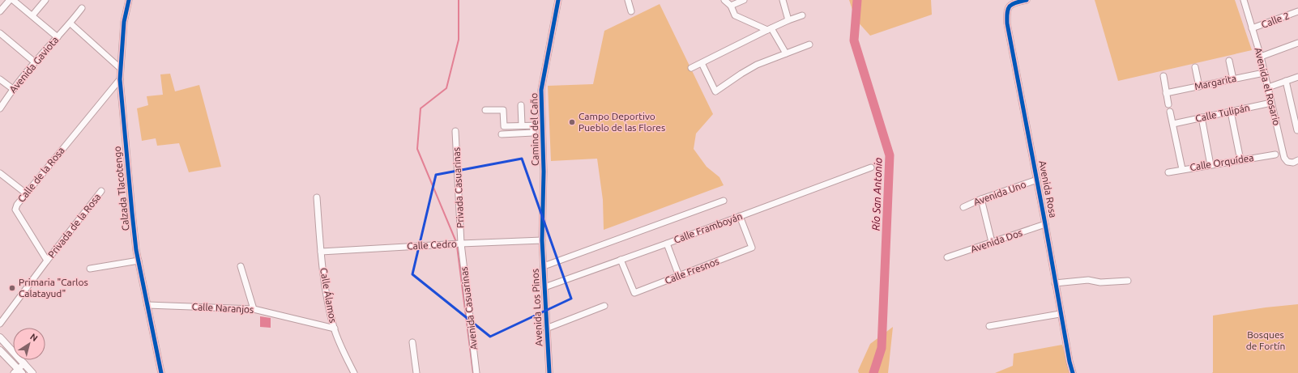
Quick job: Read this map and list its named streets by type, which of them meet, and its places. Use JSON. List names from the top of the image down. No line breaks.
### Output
{"streets":{"street":["Calle 2","Avenida Gaviota","Margarita","Avenida el Rosario","Calle Tulipán","Camino del Caño","Calle Orquídea","Calle de la Rosa","Privada Casuarinas","Calzada Tlacotengo","Avenida Rosa","Avenida Uno","Privada de la Rosa","Calle Framboyán","Avenida Dos","Calle Cedro","Calle Fresnos","Calle Álamos","Avenida Los Pinos","Calle Naranjos","Avenida Casuarinas"]},"crossings":[["Calle 2","Avenida el Rosario"],["Margarita","Avenida el Rosario"],["Avenida el Rosario","Calle Tulipán"],["Camino del Caño","Calle Cedro"],["Camino del Caño","Avenida Los Pinos"],["Calle de la Rosa","Calzada Tlacotengo"],["Calle de la Rosa","Privada de la Rosa"],["Privada Casuarinas","Calle Cedro"],["Privada Casuarinas","Avenida Casuarinas"],["Calzada Tlacotengo","Calle Naranjos"],["Avenida Rosa","Avenida Uno"],["Avenida Rosa","Avenida Dos"],["Calle Framboyán","Calle Fresnos"],["Calle Framboyán","Avenida Los Pinos"],["Calle Cedro","Calle Álamos"],["Calle Cedro","Avenida Los Pinos"],["Calle Cedro","Avenida Casuarinas"],["Calle Álamos","Calle Naranjos"]],"water":["Río San Antonio"],"parks":["Bosques de Fortín"],"places":["Campo Deportivo Pueblo de las Flores","Primaria \"Carlos Calatayud\""],"north":"top right"}
